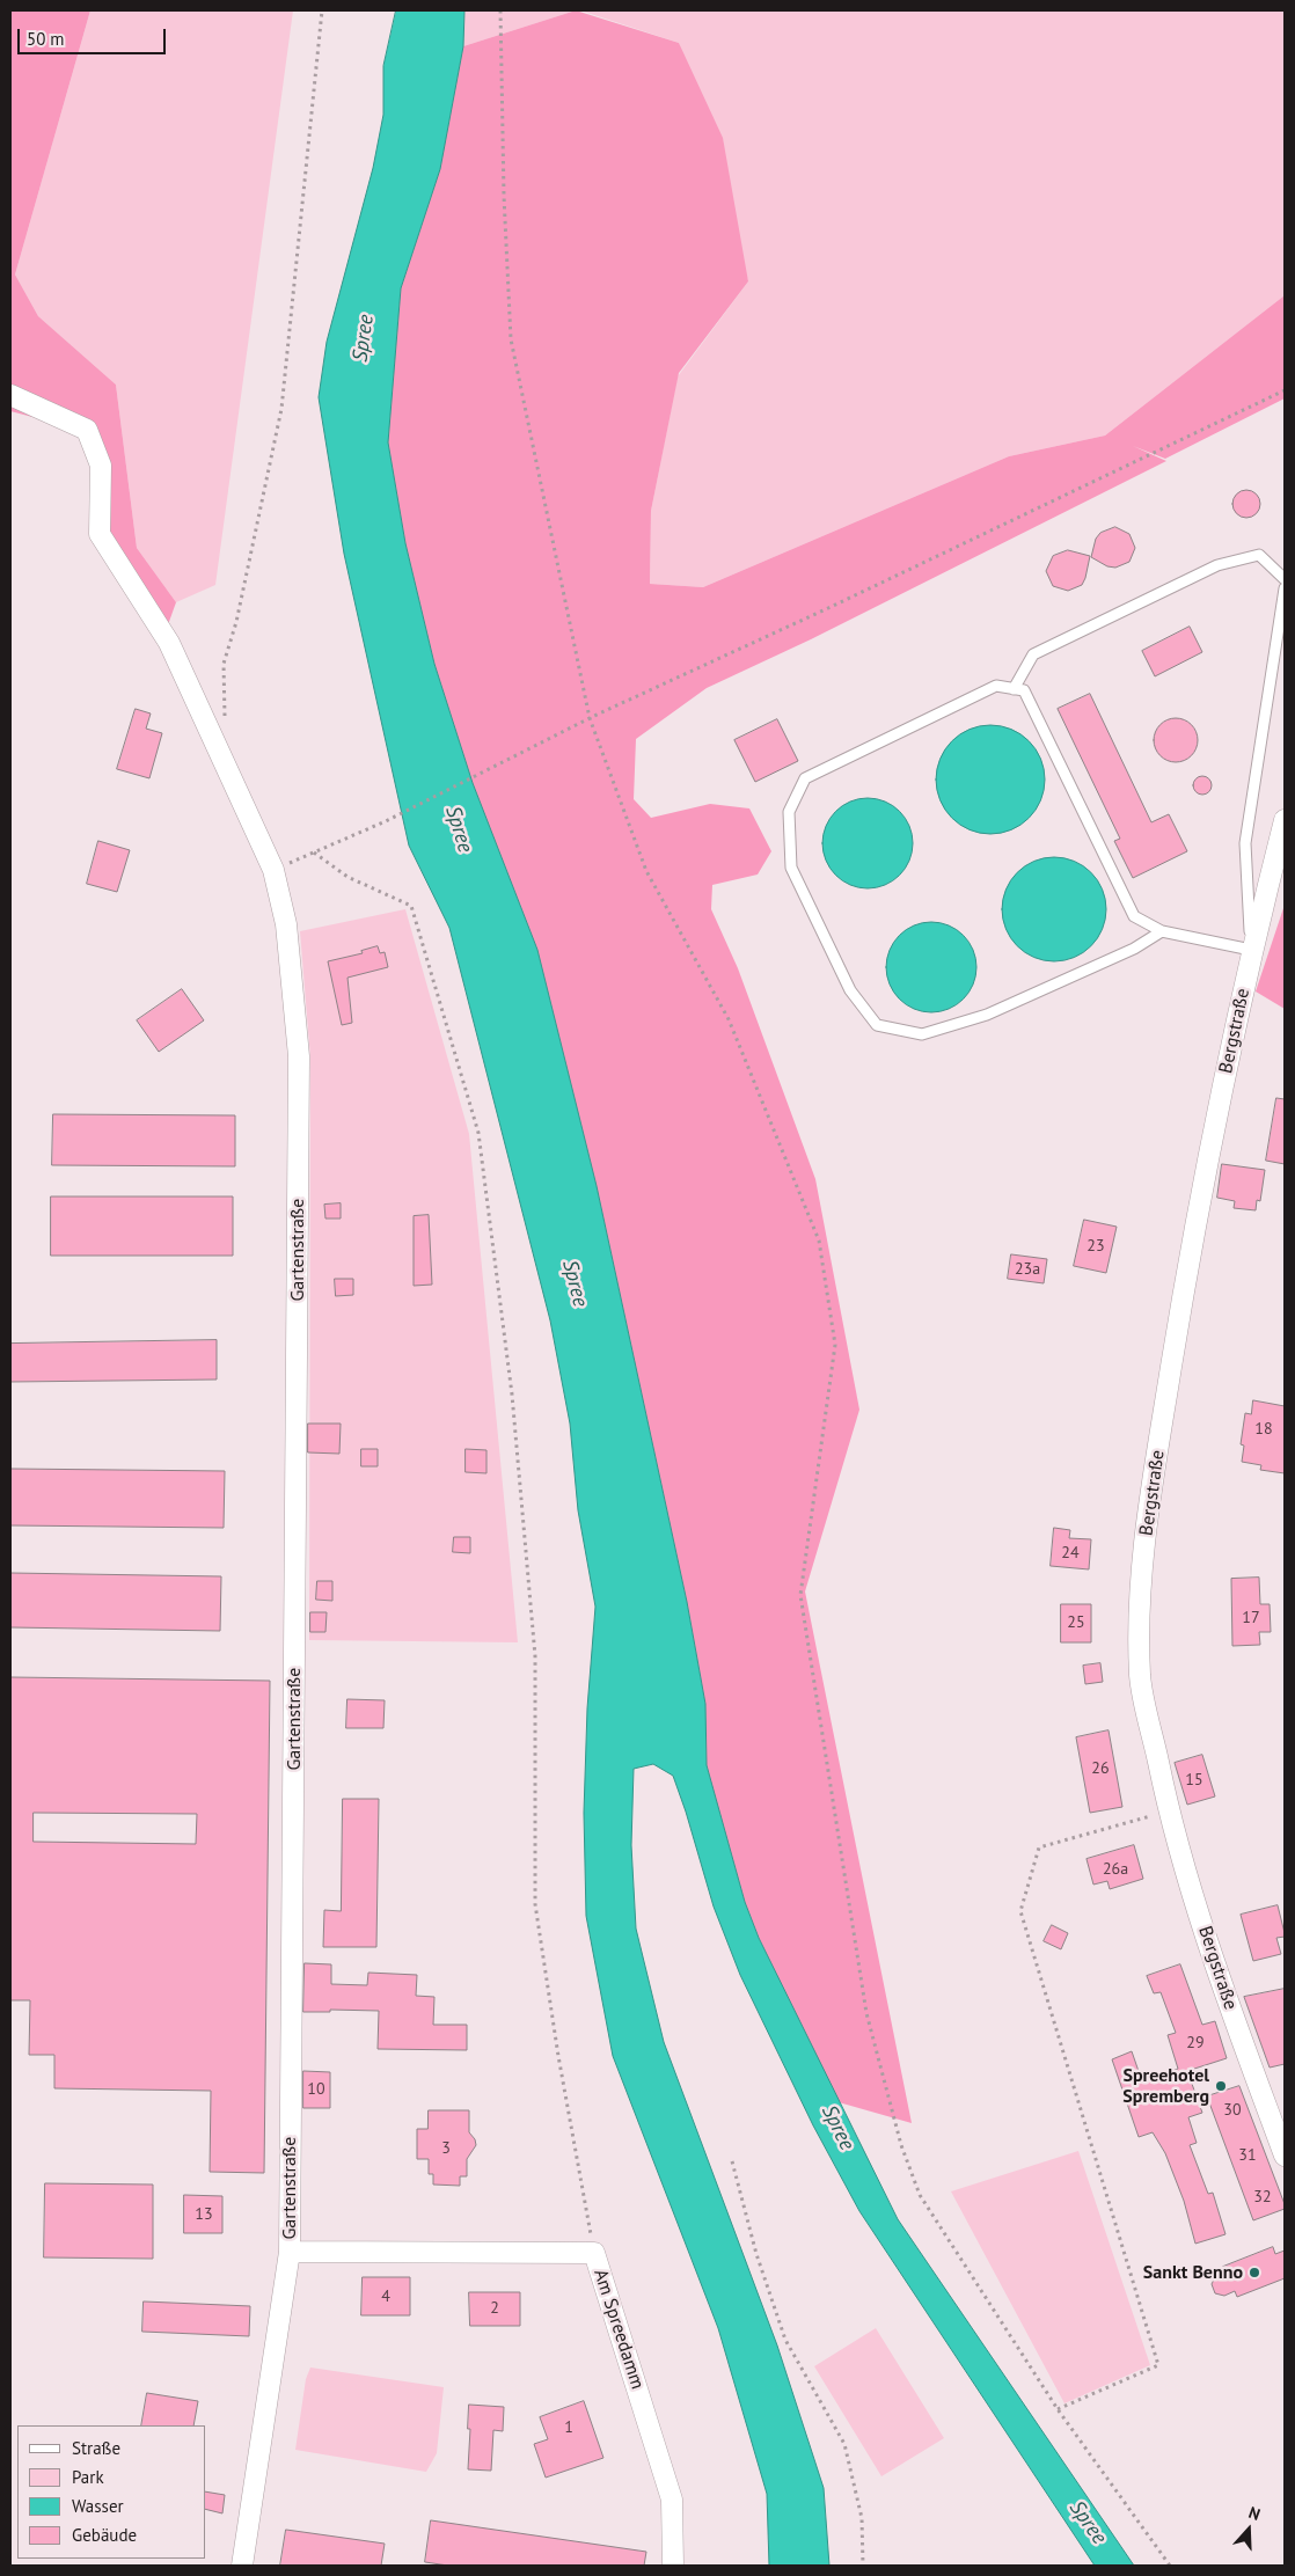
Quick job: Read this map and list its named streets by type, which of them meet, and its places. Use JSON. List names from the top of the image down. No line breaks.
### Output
{"streets":{"street":["Bergstraße","Gartenstraße","Am Spreedamm"]},"crossings":[["Gartenstraße","Am Spreedamm"]],"water":["Spree"],"places":["Spreehotel Spremberg","Sankt Benno"],"house_numbers":["23","23a","18","24","17","25","26","15","26a","29","10","30","3","31","32","13","4","2","1"],"legend":["Straße","Park","Wasser","Gebäude"],"scale_bar":"50 m","north":"top"}
